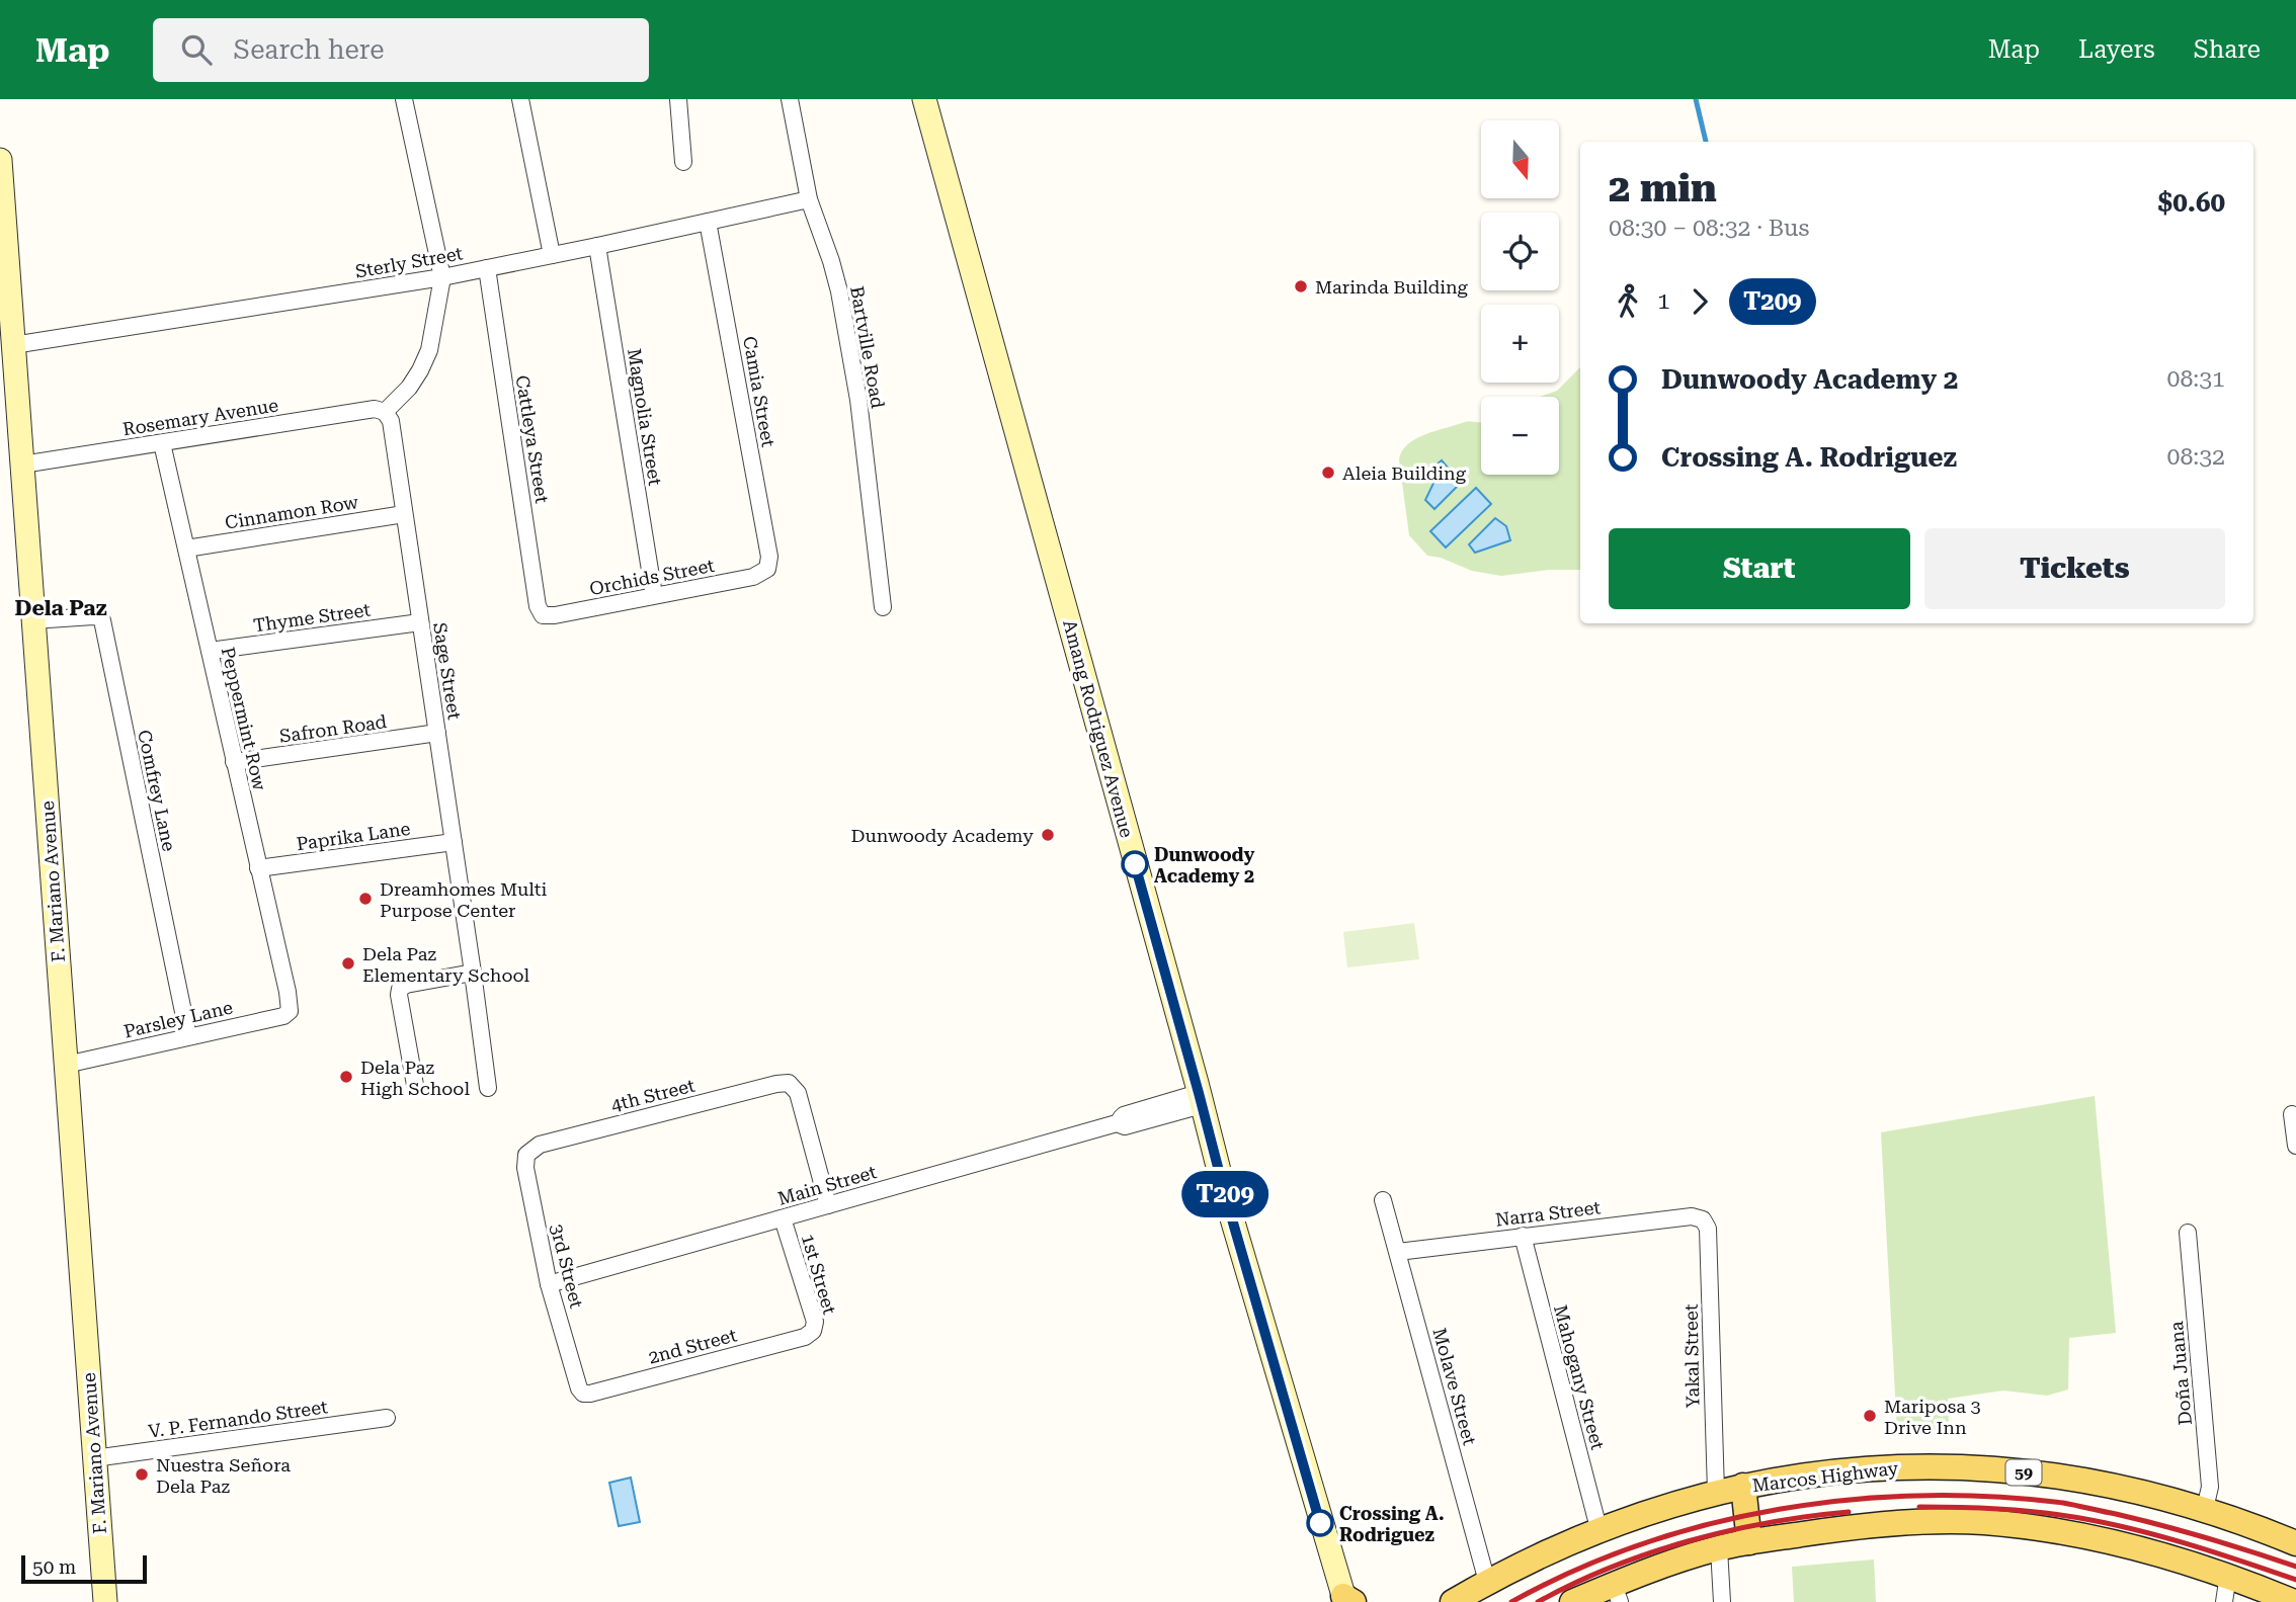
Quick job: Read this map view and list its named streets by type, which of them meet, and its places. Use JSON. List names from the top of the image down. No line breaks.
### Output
{"streets":{"main road":["Amang Rodriguez Avenue","F. Mariano Avenue","59","Marcos Highway"],"street":["Sterly Street","Bartville Road","Camia Street","Rosemary Avenue","Magnolia Street","Cattleya Street","Cinnamon Row","Orchids Street","Thyme Street","Sage Street","Peppermint Row","Safron Road","Comfrey Lane","Paprika Lane","Parsley Lane","4th Street","Main Street","Narra Street","3rd Street","1st Street","2nd Street","Yakal Street","Doña Juana","Mahogany Street","Molave Street","V. P. Fernando Street"]},"crossings":[["Sterly Street","Bartville Road"],["Sterly Street","Camia Street"],["Sterly Street","Magnolia Street"],["Sterly Street","Cattleya Street"],["Sterly Street","F. Mariano Avenue"],["Camia Street","Orchids Street"],["Rosemary Avenue","Sage Street"],["Rosemary Avenue","Peppermint Row"],["Rosemary Avenue","F. Mariano Avenue"],["Magnolia Street","Orchids Street"],["Cattleya Street","Orchids Street"],["Cinnamon Row","Sage Street"],["Cinnamon Row","Peppermint Row"],["Thyme Street","Sage Street"],["Thyme Street","Peppermint Row"],["Sage Street","Safron Road"],["Sage Street","Paprika Lane"],["Peppermint Row","Safron Road"],["Peppermint Row","Paprika Lane"],["Peppermint Row","Parsley Lane"],["Amang Rodriguez Avenue","Main Street"],["Comfrey Lane","F. Mariano Avenue"],["Comfrey Lane","Parsley Lane"],["F. Mariano Avenue","Parsley Lane"],["F. Mariano Avenue","V. P. Fernando Street"],["4th Street","Main Street"],["4th Street","3rd Street"],["Main Street","3rd Street"],["Main Street","1st Street"],["Narra Street","Yakal Street"],["Narra Street","Mahogany Street"],["Narra Street","Molave Street"],["3rd Street","2nd Street"],["1st Street","2nd Street"],["Yakal Street","Marcos Highway"],["Doña Juana","Marcos Highway"],["Mahogany Street","Marcos Highway"],["Molave Street","Marcos Highway"]],"districts":["Dela Paz"],"places":["Marinda Building","Aleia Building","Dunwoody Academy","Dunwoody Academy 2","Dreamhomes Multi Purpose Center","Dela Paz Elementary School","Dela Paz High School","Mariposa 3 Drive Inn","Nuestra Señora Dela Paz","Crossing A. Rodriguez"],"lines":["bus line T209"],"scale_bar":"50 m","north":"bottom","page":{"header":"Map","search":"Search here","nav":["Map","Layers","Share"],"on_map":"T209","map_buttons":["+","−"],"heading":["2 min","08:30 – 08:32 · Bus","$0.60"],"legs":["1","T209"],"list":[{"name":"Dunwoody Academy 2","value":"08:31"},{"name":"Crossing A. Rodriguez","value":"08:32"}],"buttons":["Start","Tickets"],"scale":"50 m"}}
